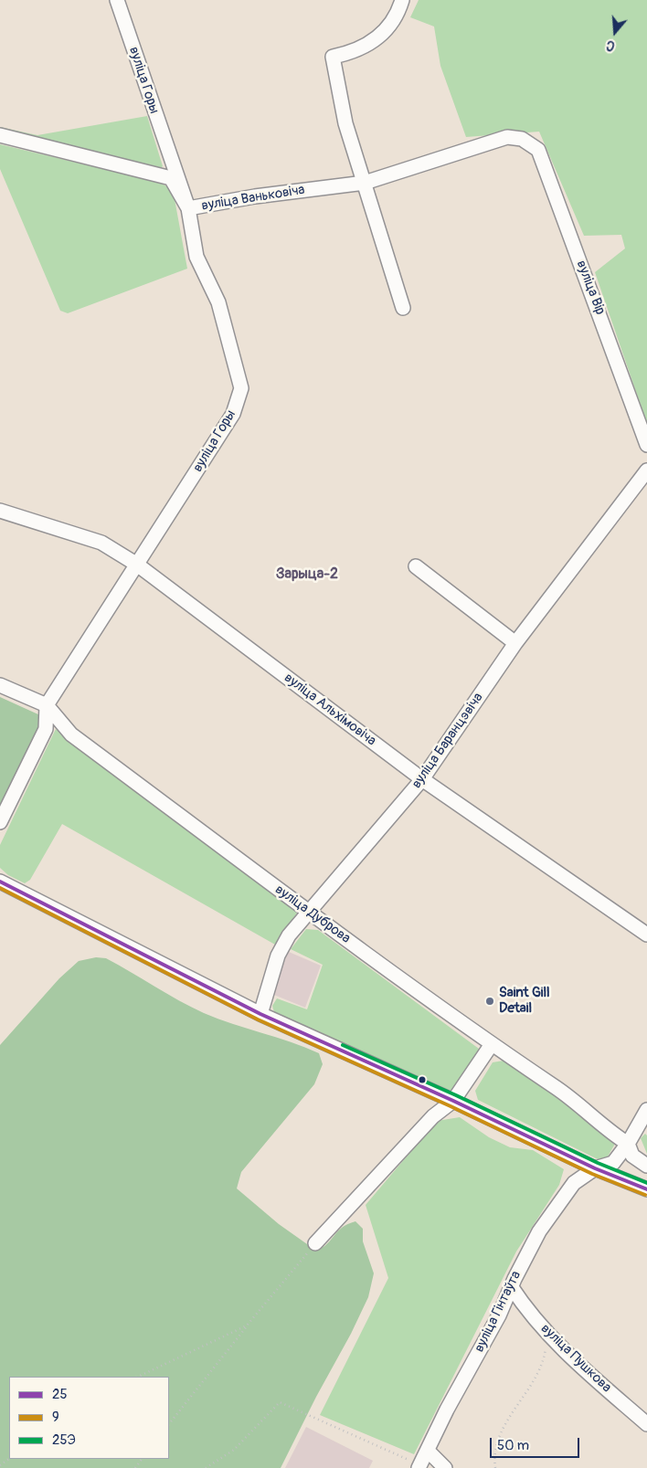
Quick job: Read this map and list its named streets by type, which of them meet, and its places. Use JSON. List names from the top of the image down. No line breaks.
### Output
{"streets":{"street":["вуліца Горы","вуліца Ваньковіча","вуліца Вір","вуліца Альхімовіча","вуліца Баранцэвіча","вуліца Дуброва","вуліца Гінтаўта","вуліца Пушкова"]},"crossings":[["вуліца Горы","вуліца Ваньковіча"],["вуліца Горы","вуліца Альхімовіча"],["вуліца Горы","вуліца Дуброва"],["вуліца Ваньковіча","вуліца Вір"],["вуліца Альхімовіча","вуліца Баранцэвіча"],["вуліца Баранцэвіча","вуліца Дуброва"],["вуліца Дуброва","вуліца Гінтаўта"],["вуліца Гінтаўта","вуліца Пушкова"]],"districts":["Зарыца-2"],"places":["Saint Gill Detail"],"lines":["transit line 25","transit line 9","transit line 25Э"],"legend":["25","9","25Э"],"scale_bar":"50 m","north":"bottom"}
